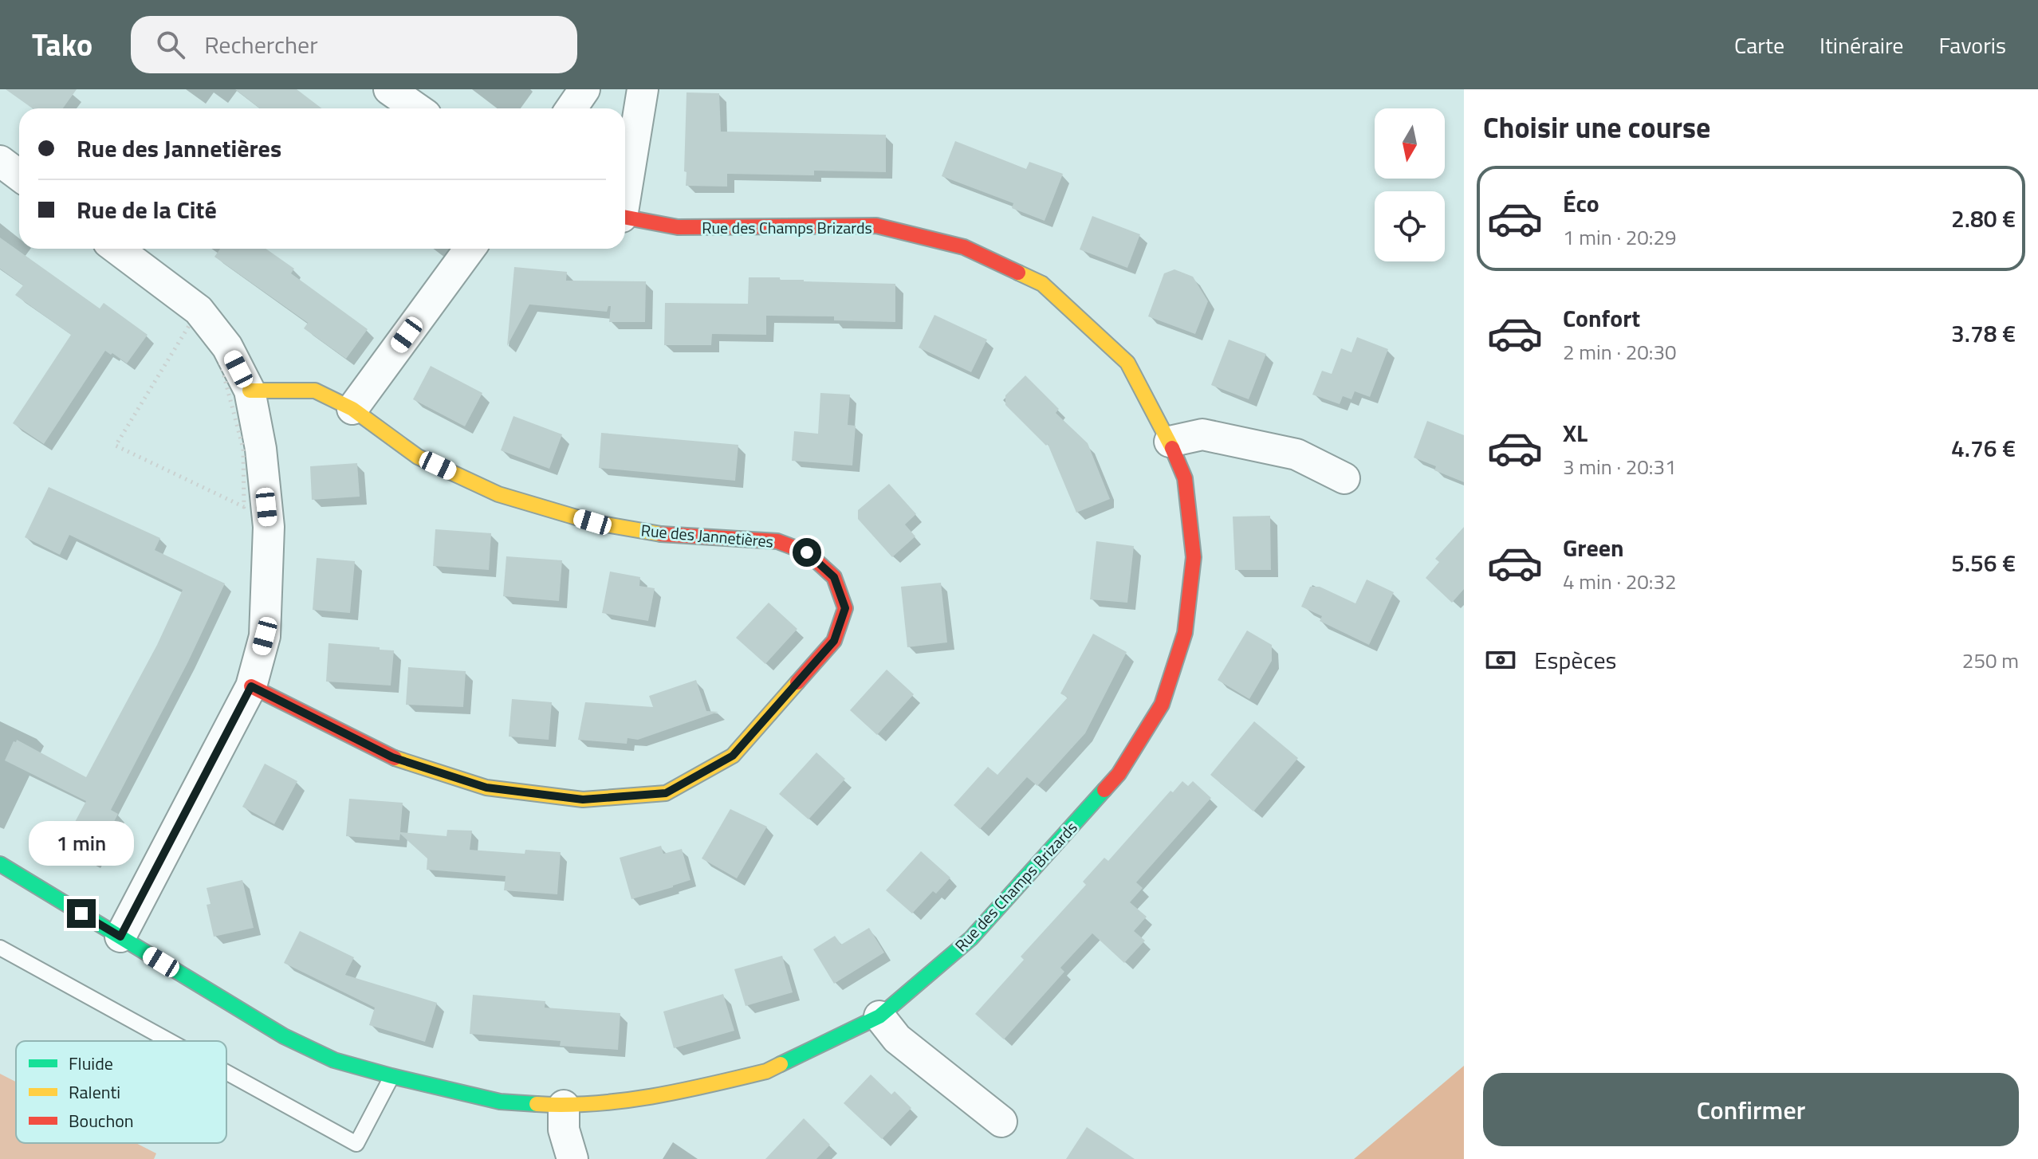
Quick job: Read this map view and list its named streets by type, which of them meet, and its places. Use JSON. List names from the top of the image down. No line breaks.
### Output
{"streets":{"street":["Rue des Champs Brizards","Rue des Jannetières"]},"legend":["Fluide","Ralenti","Bouchon"],"north":"bottom","page":{"header":"Tako","search":"Rechercher","nav":["Carte","Itinéraire","Favoris"],"heading":"Choisir une course","banner":["Rue des Jannetières","Rue de la Cité"],"list":[{"name":"Éco","note":"1 min · 20:29","value":"2.80 €"},{"name":"Confort","note":"2 min · 20:30","value":"3.78 €"},{"name":"XL","note":"3 min · 20:31","value":"4.76 €"},{"name":"Green","note":"4 min · 20:32","value":"5.56 €"}],"pay":["Espèces","250 m"],"bubble":"1 min","buttons":"Confirmer"}}
